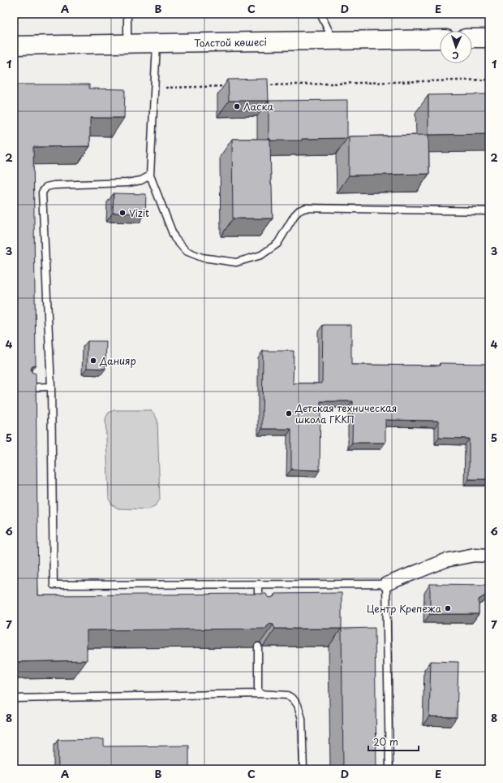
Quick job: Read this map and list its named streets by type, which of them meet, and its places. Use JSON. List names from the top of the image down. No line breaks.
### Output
{"streets":{"main road":["Толстой көшесі"]},"places":["Ласка","Vizit","Данияр","Детская техническая школа ГККП","Центр Крепежа"],"scale_bar":"20 m","north":"bottom","grid":{"columns":["A","B","C","D","E"],"rows":["1","2","3","4","5","6","7","8"]}}
